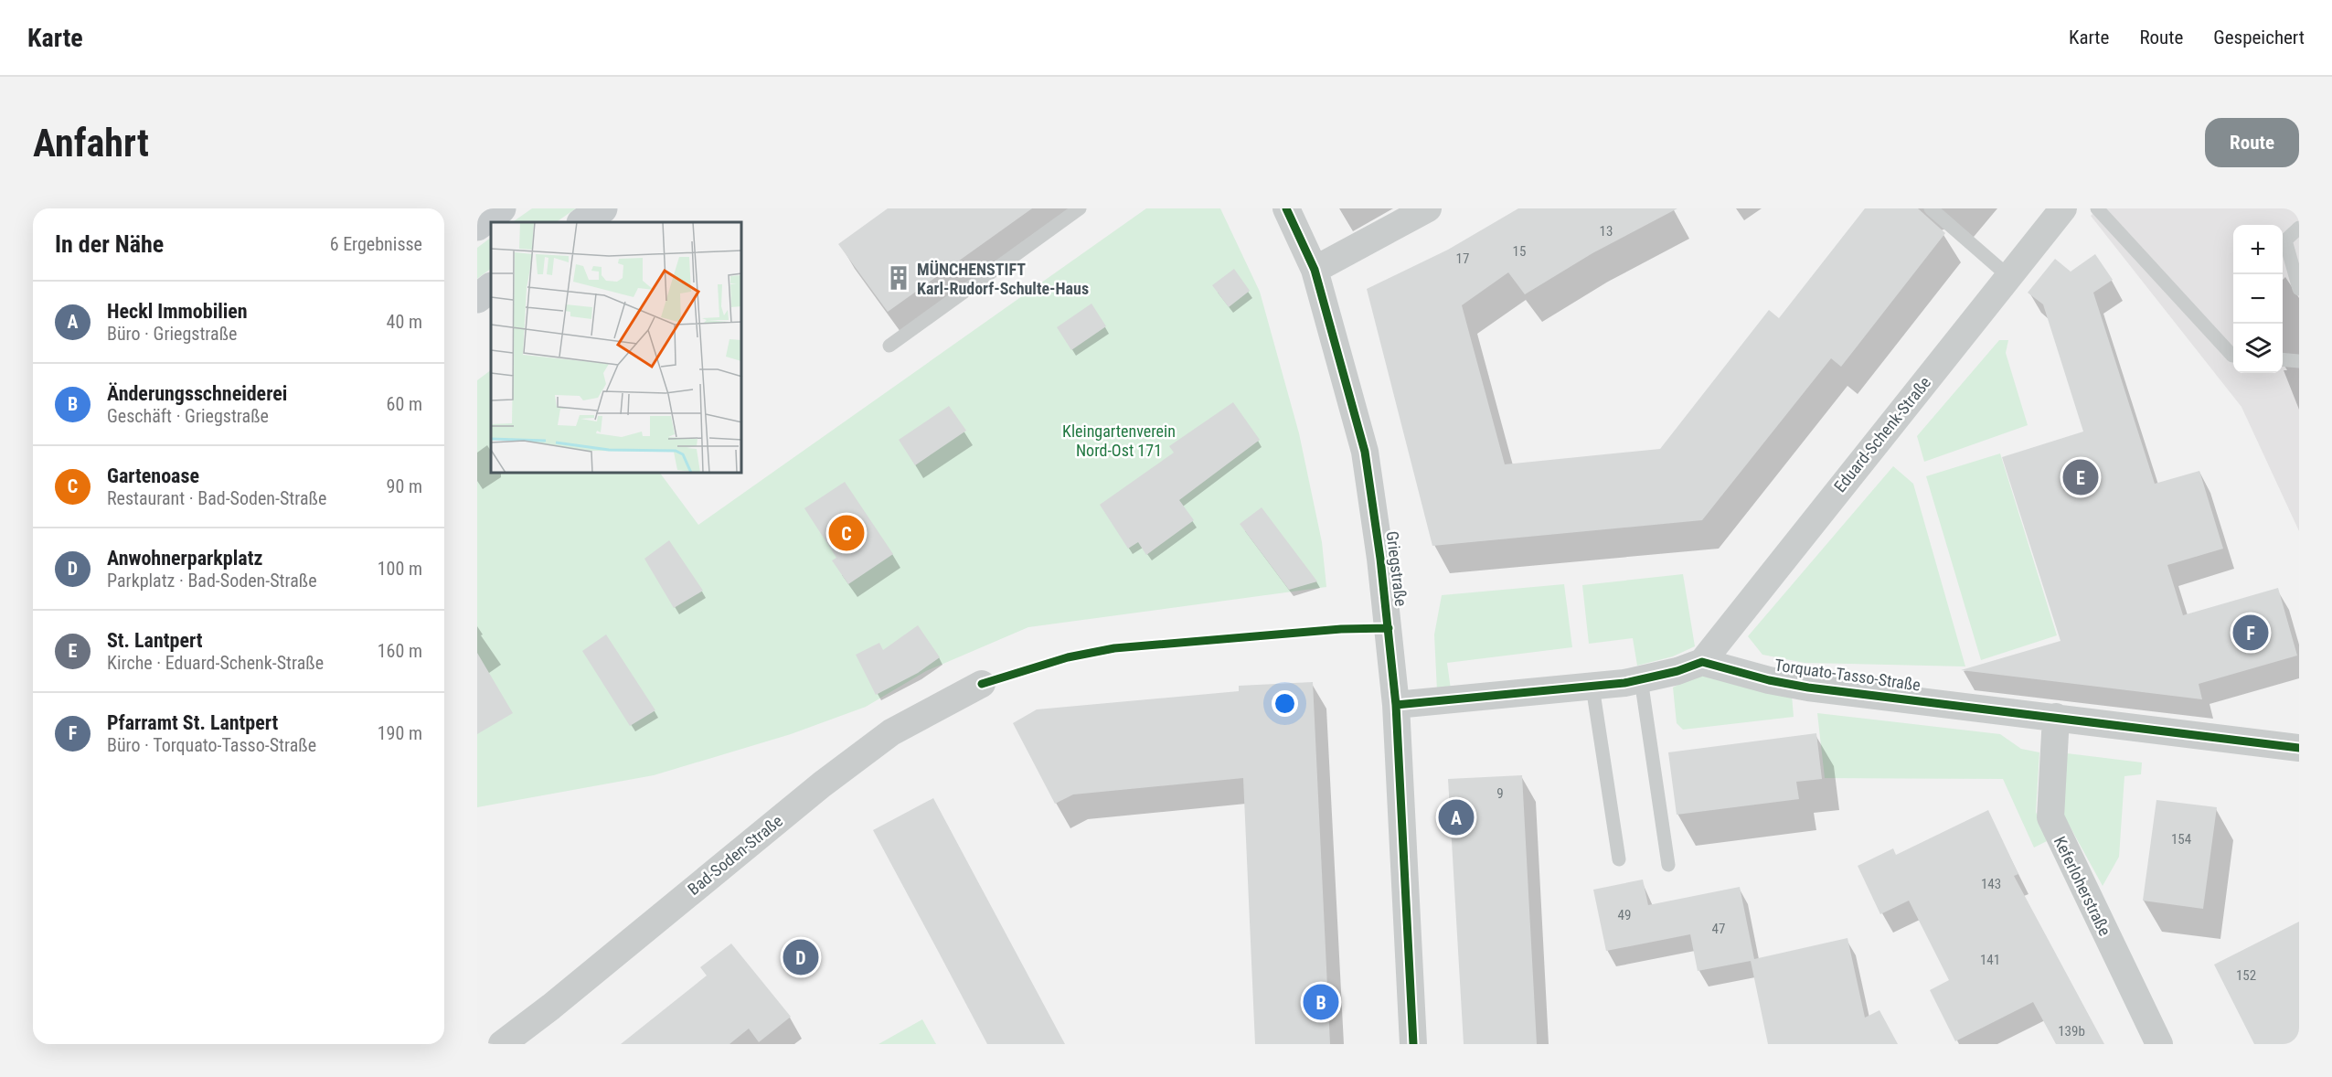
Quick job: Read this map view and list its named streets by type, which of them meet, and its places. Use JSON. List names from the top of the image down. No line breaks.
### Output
{"streets":{"street":["Eduard-Schenk-Straße","Griegstraße","Torquato-Tasso-Straße","Bad-Soden-Straße","Keferloherstraße"]},"crossings":[["Eduard-Schenk-Straße","Torquato-Tasso-Straße"],["Torquato-Tasso-Straße","Keferloherstraße"]],"parks":["Kleingartenverein Nord-Ost 171"],"places":{"building":["MÜNCHENSTIFT Karl-Rudorf-Schulte-Haus"]},"house_numbers":["13","15","17","9","154","143","49","47","141","152","139b"],"page":{"header":"Karte","nav":["Karte","Route","Gespeichert"],"buttons":"Route","title":"Anfahrt","heading":["In der Nähe","6 Ergebnisse"],"map_buttons":["+","−"],"list":[{"mark":"A","name":"Heckl Immobilien","note":"Büro · Griegstraße","value":"40 m"},{"mark":"B","name":"Änderungsschneiderei","note":"Geschäft · Griegstraße","value":"60 m"},{"mark":"C","name":"Gartenoase","note":"Restaurant · Bad-Soden-Straße","value":"90 m"},{"mark":"D","name":"Anwohnerparkplatz","note":"Parkplatz · Bad-Soden-Straße","value":"100 m"},{"mark":"E","name":"St. Lantpert","note":"Kirche · Eduard-Schenk-Straße","value":"160 m"},{"mark":"F","name":"Pfarramt St. Lantpert","note":"Büro · Torquato-Tasso-Straße","value":"190 m"}],"pins":["E","C","F","A","D","B"]}}
